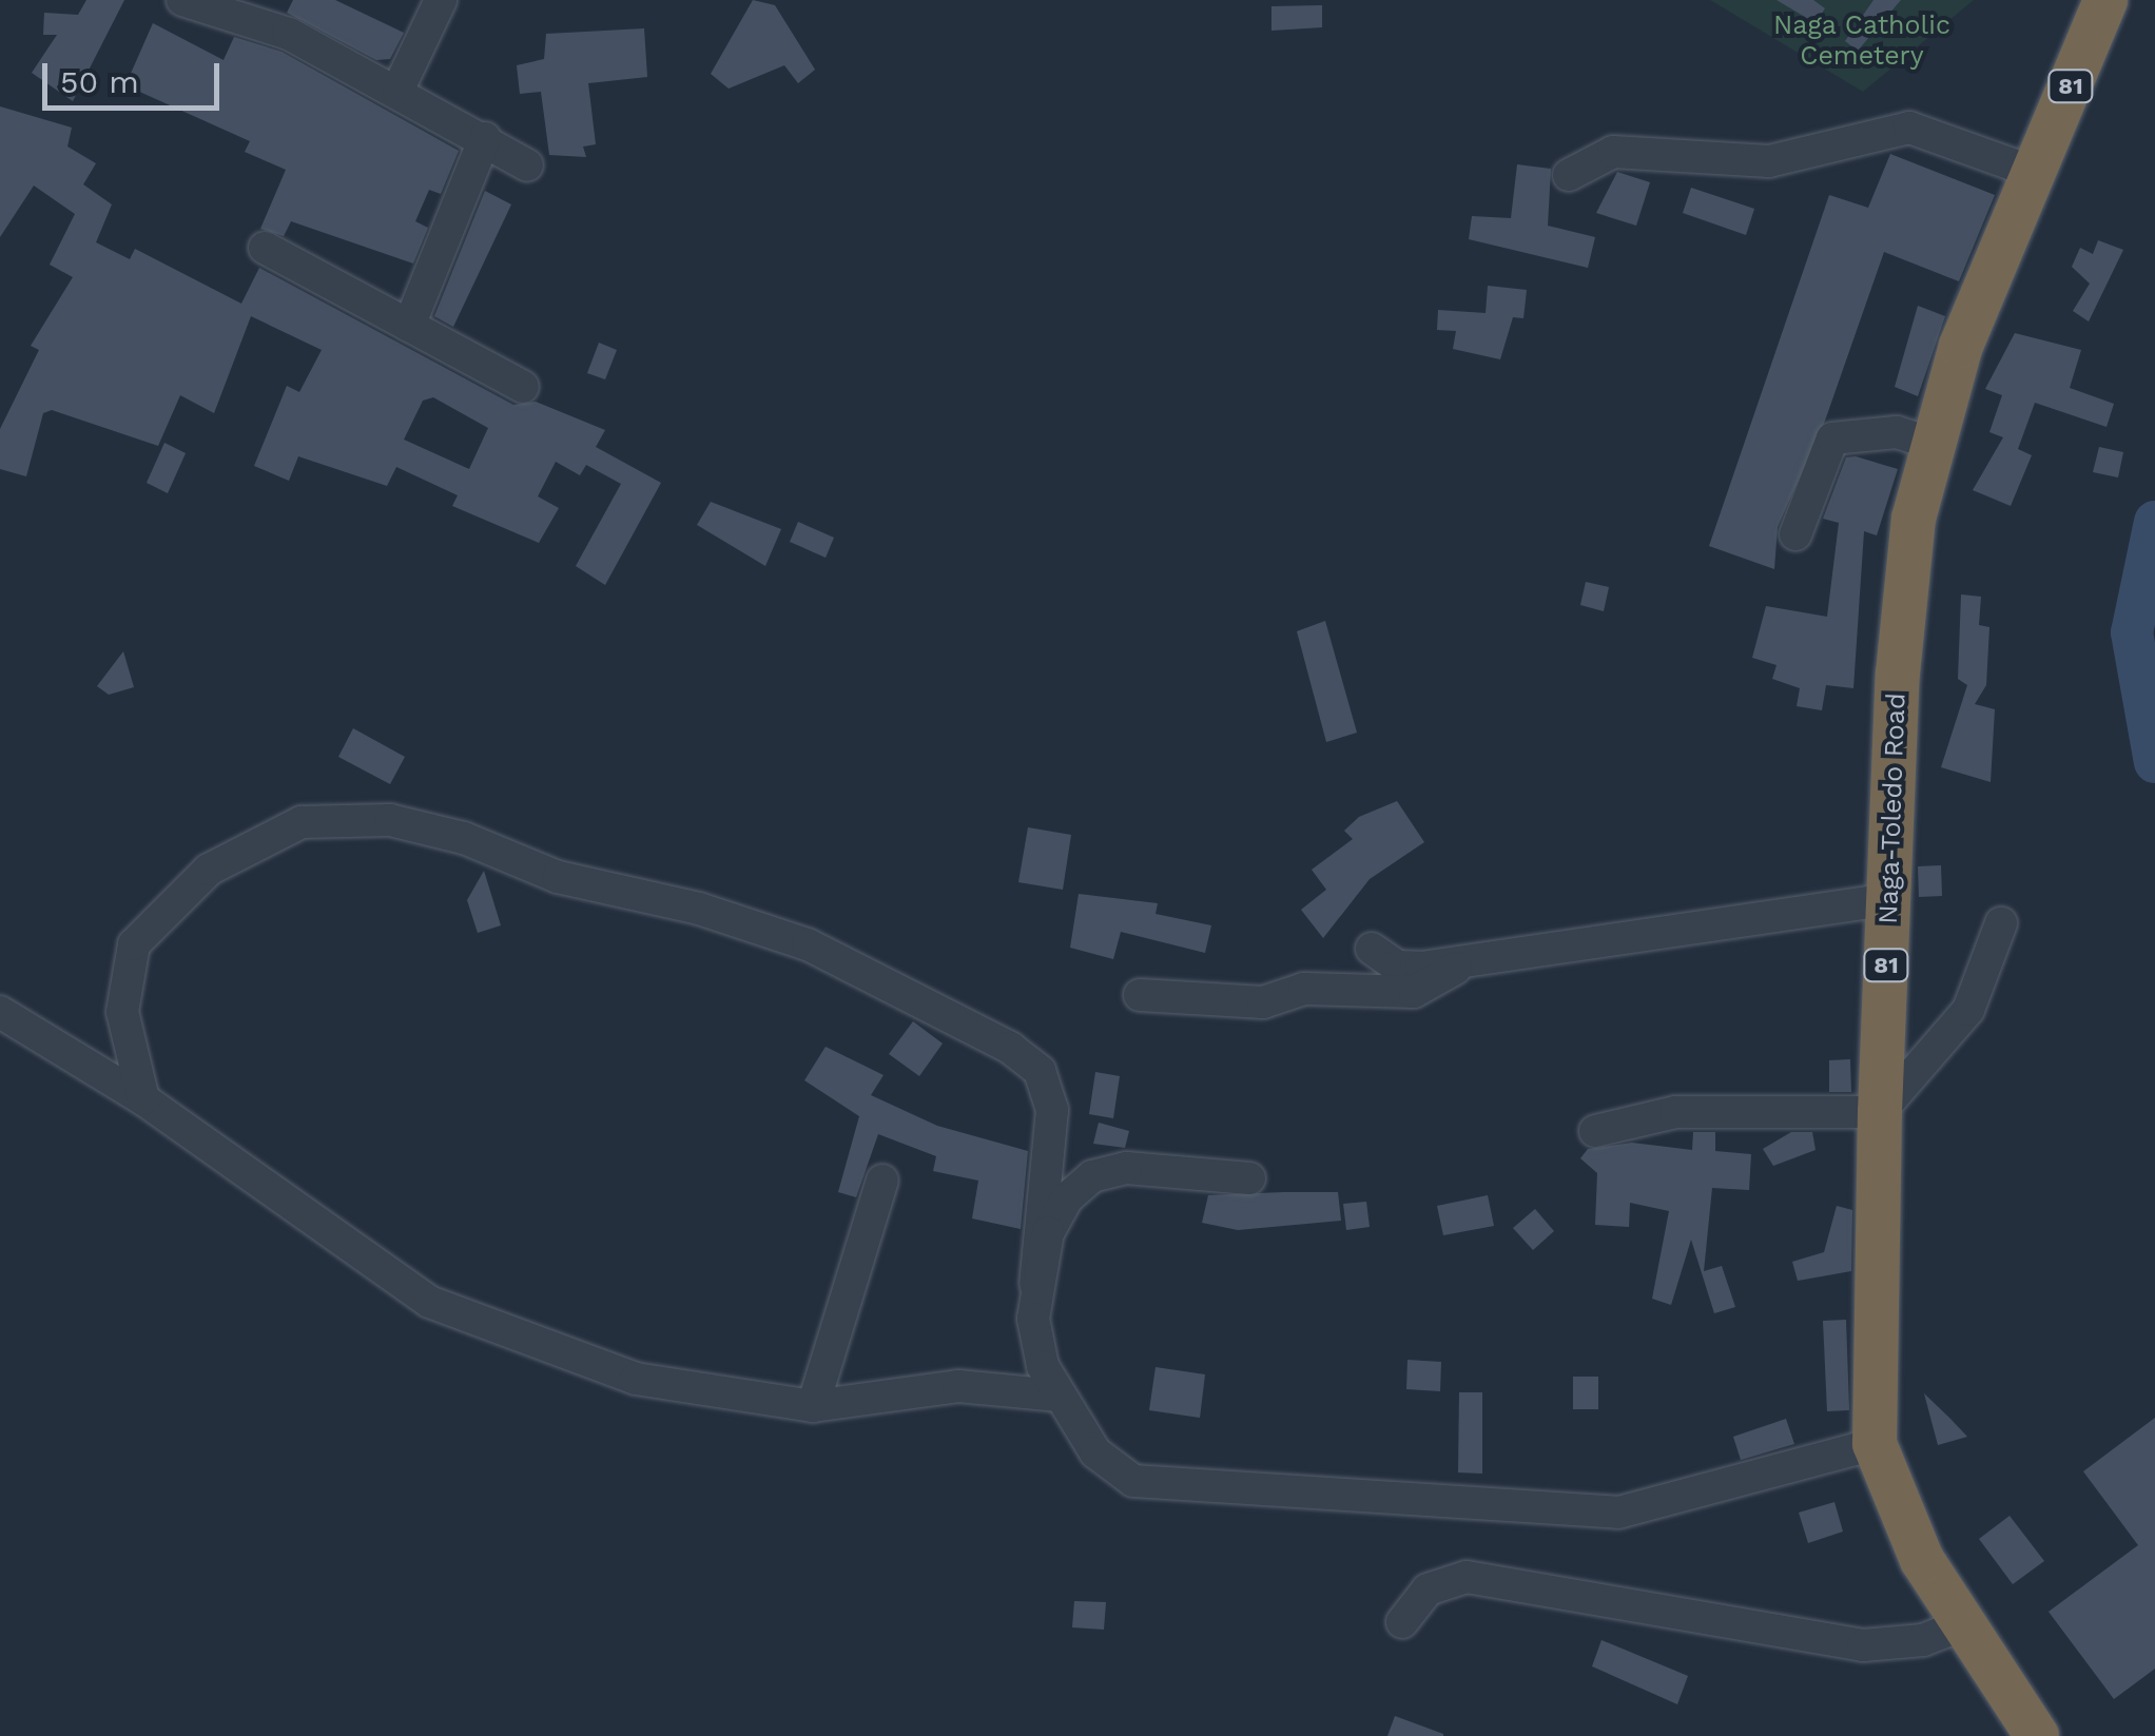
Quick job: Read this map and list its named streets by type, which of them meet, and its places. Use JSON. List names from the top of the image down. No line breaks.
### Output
{"streets":{"highway":["81","Naga-Toledo Road"]},"parks":["Naga Catholic Cemetery"],"scale_bar":"50 m"}
